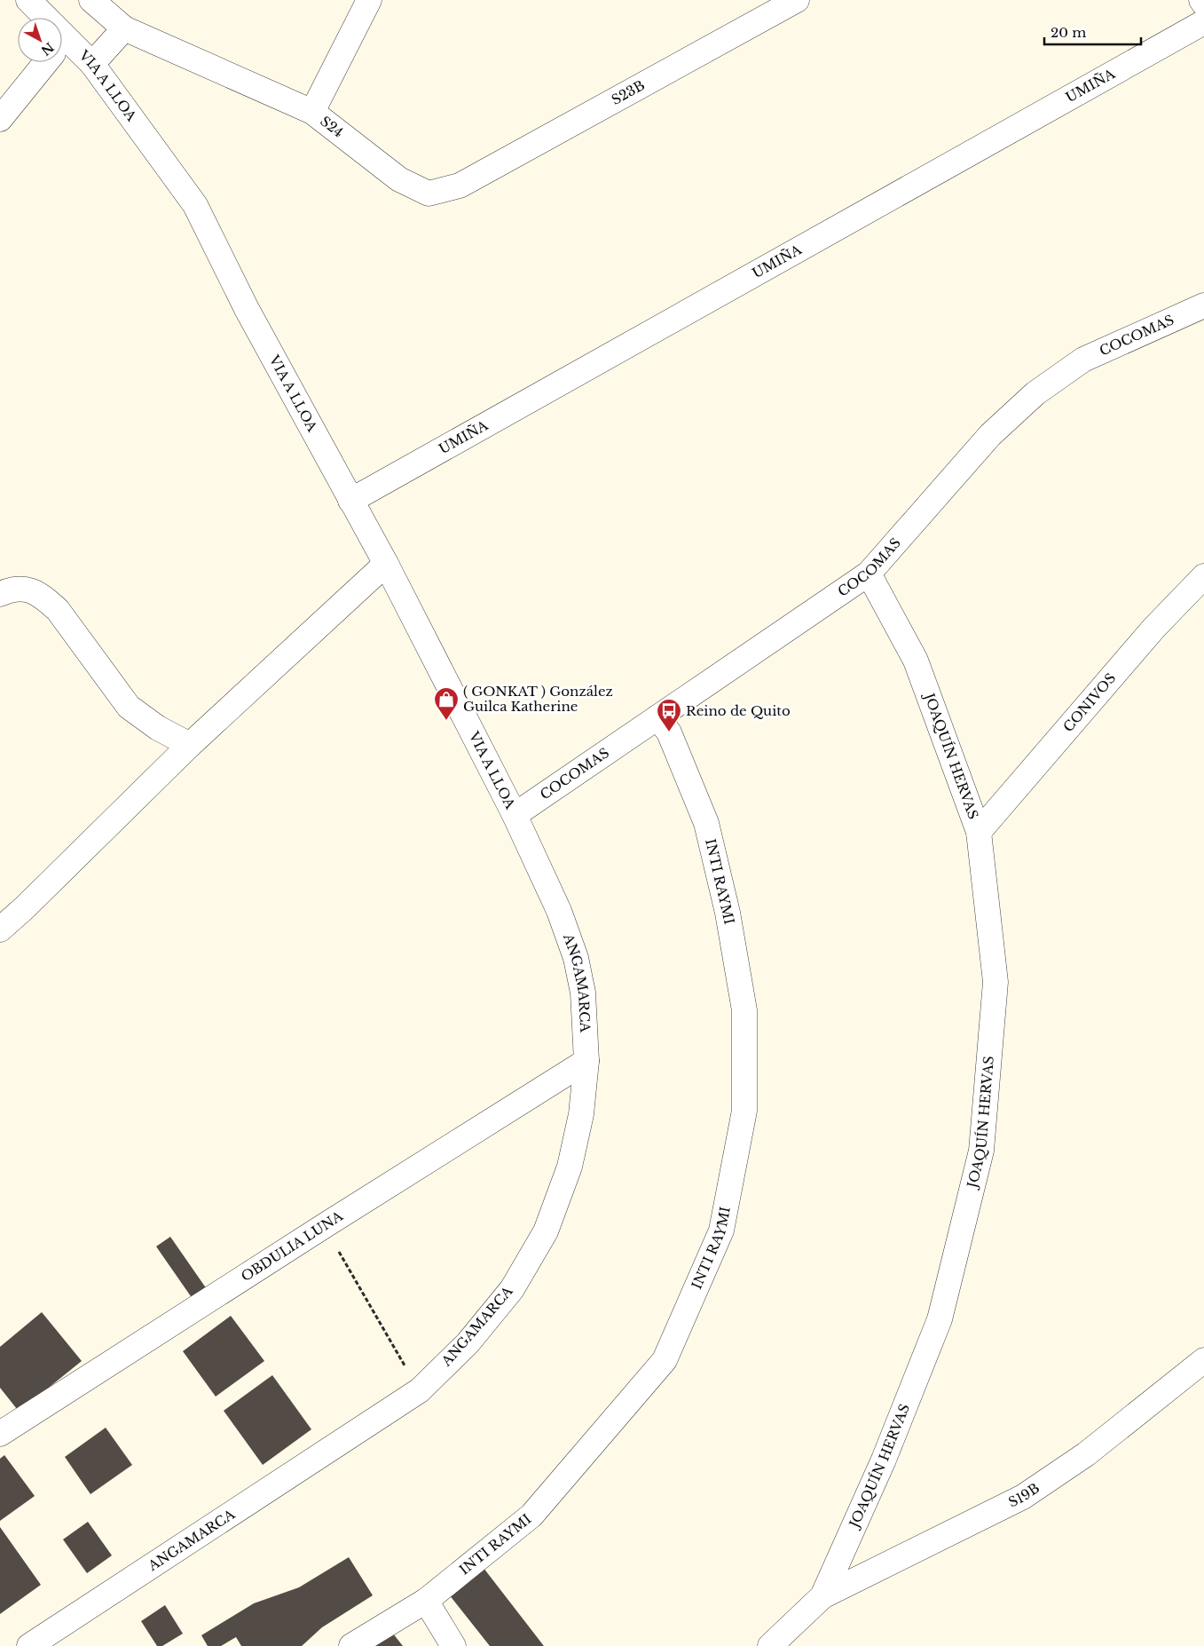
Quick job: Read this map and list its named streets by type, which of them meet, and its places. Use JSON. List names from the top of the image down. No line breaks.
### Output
{"streets":{"street":["UMIÑA","VIA A LLOA","S23B","S24","COCOMAS","CONIVOS","JOAQUÍN HERVAS","INTI RAYMI","ANGAMARCA","OBDULIA LUNA","S19B"]},"crossings":[["UMIÑA","VIA A LLOA"],["VIA A LLOA","COCOMAS"],["VIA A LLOA","ANGAMARCA"],["S23B","S24"],["COCOMAS","JOAQUÍN HERVAS"],["COCOMAS","INTI RAYMI"],["COCOMAS","ANGAMARCA"],["CONIVOS","JOAQUÍN HERVAS"],["JOAQUÍN HERVAS","S19B"],["ANGAMARCA","OBDULIA LUNA"]],"places":{"shop":["( GONKAT ) González Guilca Katherine"],"bus stop":["Reino de Quito"]},"scale_bar":"20 m","north":"bottom right"}
